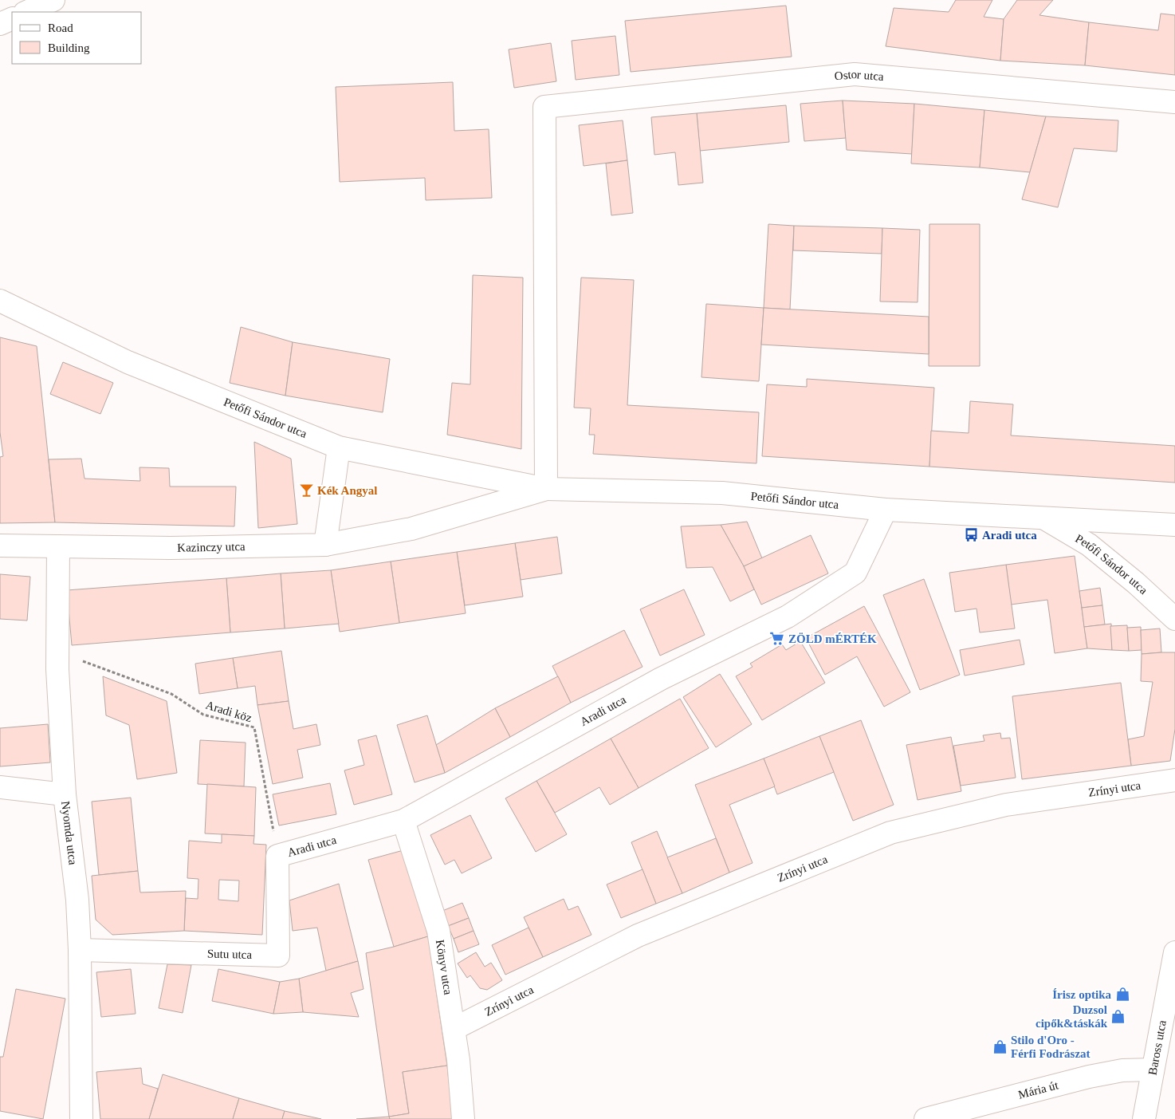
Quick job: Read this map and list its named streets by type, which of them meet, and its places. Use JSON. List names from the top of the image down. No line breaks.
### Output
{"streets":{"street":["Ostor utca","Petőfi Sándor utca","Kazinczy utca","Aradi utca","Zrínyi utca","Nyomda utca","Sutu utca","Könyv utca","Baross utca","Mária út"],"path":["Aradi köz"]},"crossings":[["Ostor utca","Petőfi Sándor utca"],["Petőfi Sándor utca","Kazinczy utca"],["Petőfi Sándor utca","Aradi utca"],["Kazinczy utca","Nyomda utca"],["Aradi utca","Aradi köz"],["Aradi utca","Sutu utca"],["Aradi utca","Könyv utca"],["Aradi köz","Nyomda utca"],["Aradi köz","Sutu utca"],["Zrínyi utca","Könyv utca"],["Nyomda utca","Sutu utca"],["Baross utca","Mária út"]],"places":{"bar":["Kék Angyal"],"bus stop":["Aradi utca"],"supermarket":["ZÖLD mÉRTÉK"],"shop":["Írisz optika","Duzsol cipők&táskák","Stilo d'Oro - Férfi Fodrászat"]},"legend":["Road","Building"]}
